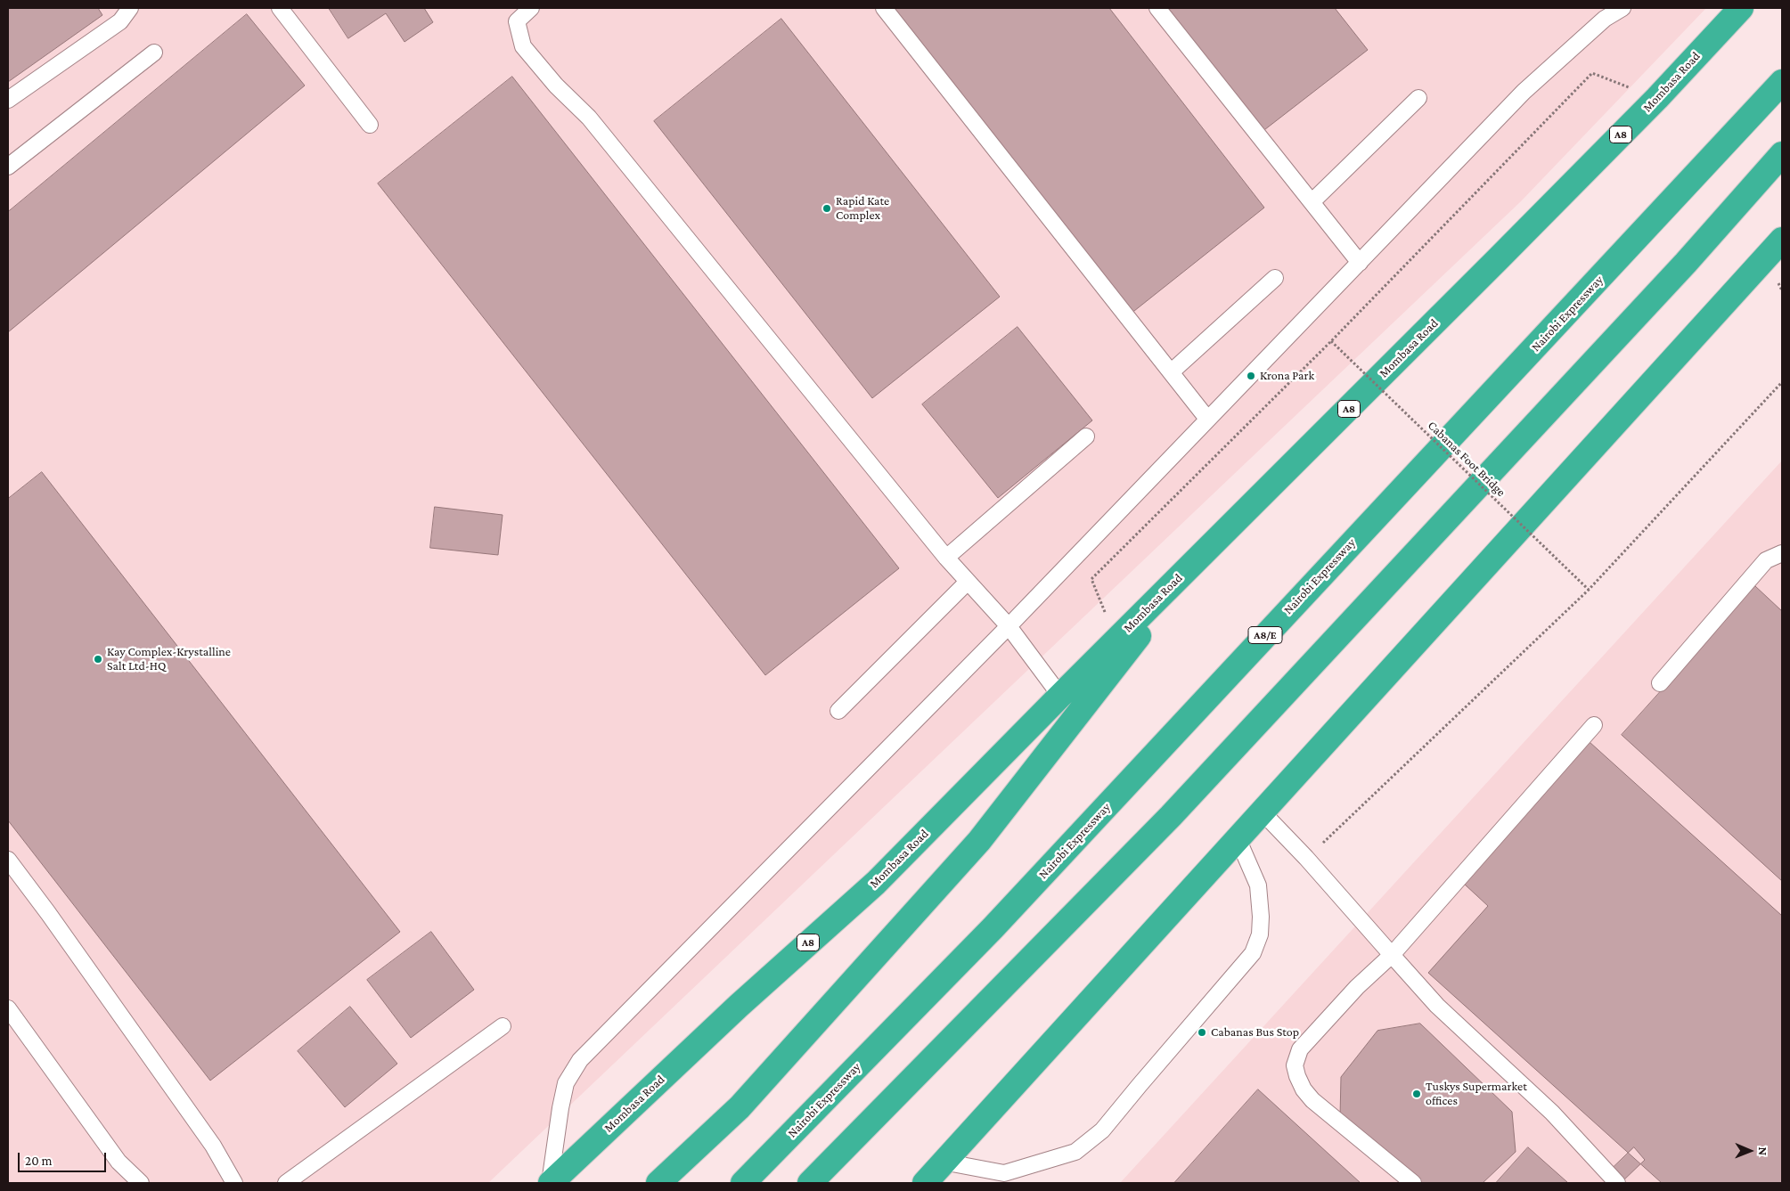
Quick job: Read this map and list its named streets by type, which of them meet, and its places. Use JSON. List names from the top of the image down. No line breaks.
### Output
{"streets":{"highway":["Mombasa Road","A8","Nairobi Expressway","A8/E"],"path":["Cabanas Foot Bridge"]},"places":["Rapid Kate Complex","Krona Park","Kay Complex-Krystalline Salt Ltd-HQ","Cabanas Bus Stop","Tuskys Supermarket offices"],"scale_bar":"20 m","north":"right"}
